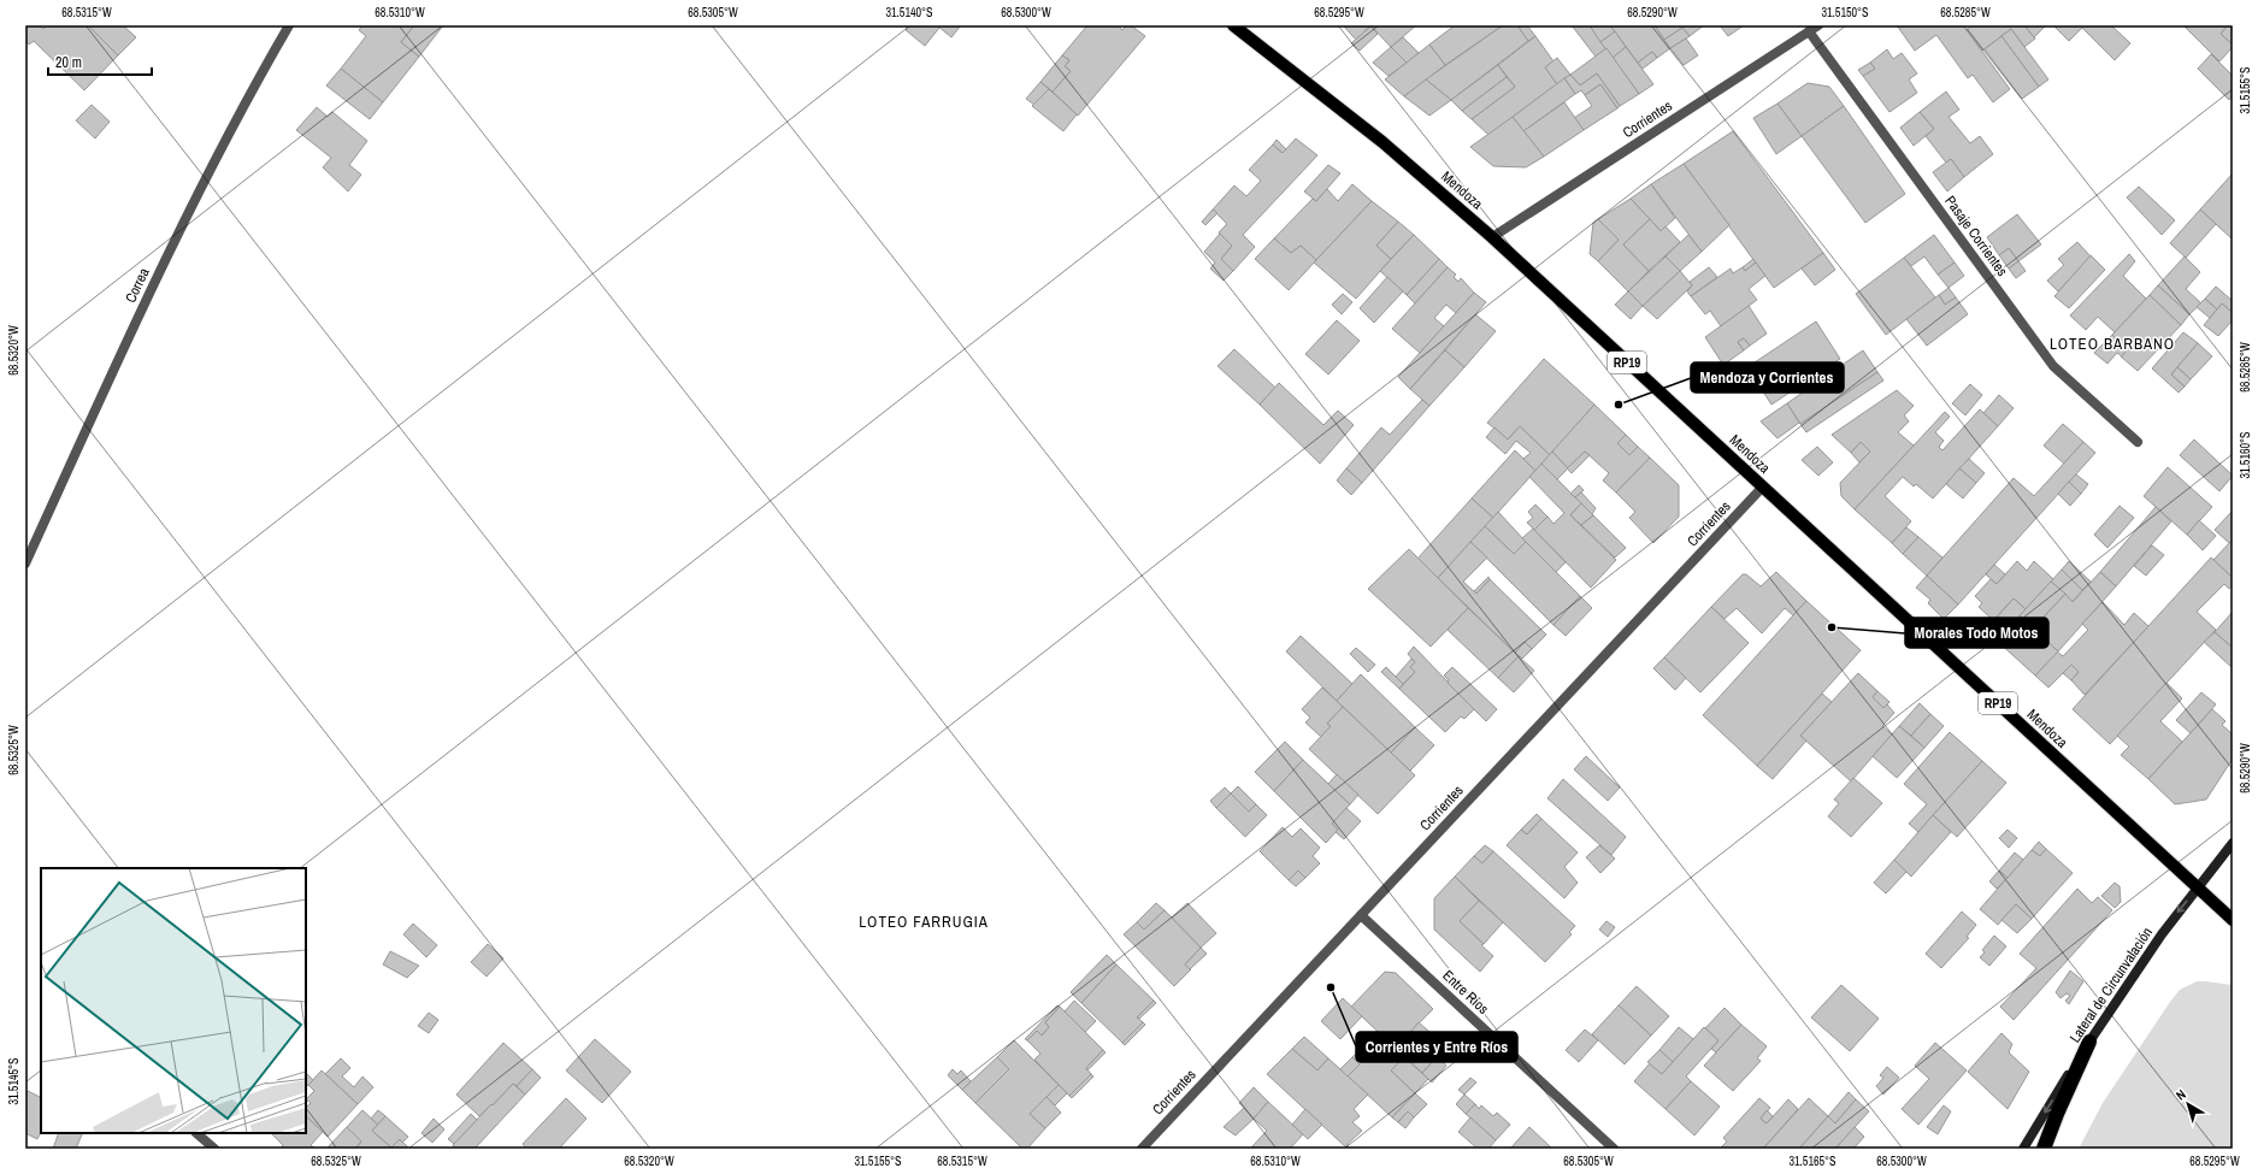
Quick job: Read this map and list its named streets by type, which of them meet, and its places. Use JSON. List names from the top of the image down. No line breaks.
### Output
{"streets":{"main road":["Mendoza","RP19"],"street":["Corrientes","Pasaje Corrientes","Correa","Lateral de Circunvalación","Entre Ríos"]},"crossings":[["Corrientes","Mendoza"],["Corrientes","Pasaje Corrientes"],["Corrientes","Entre Ríos"],["Mendoza","Lateral de Circunvalación"]],"one_way":["Lateral de Circunvalación"],"districts":["LOTEO BARBANO","LOTEO FARRUGIA"],"places":["Mendoza y Corrientes","Morales Todo Motos","Corrientes y Entre Ríos"],"scale_bar":"20 m","north":"top left","coordinates":["68.5315°W","68.5310°W","68.5305°W","31.5140°S","68.5300°W","68.5295°W","68.5290°W","31.5150°S","68.5285°W","31.5155°S","68.5320°W","31.5160°S","68.5325°W","31.5145°S","31.5165°S"]}
